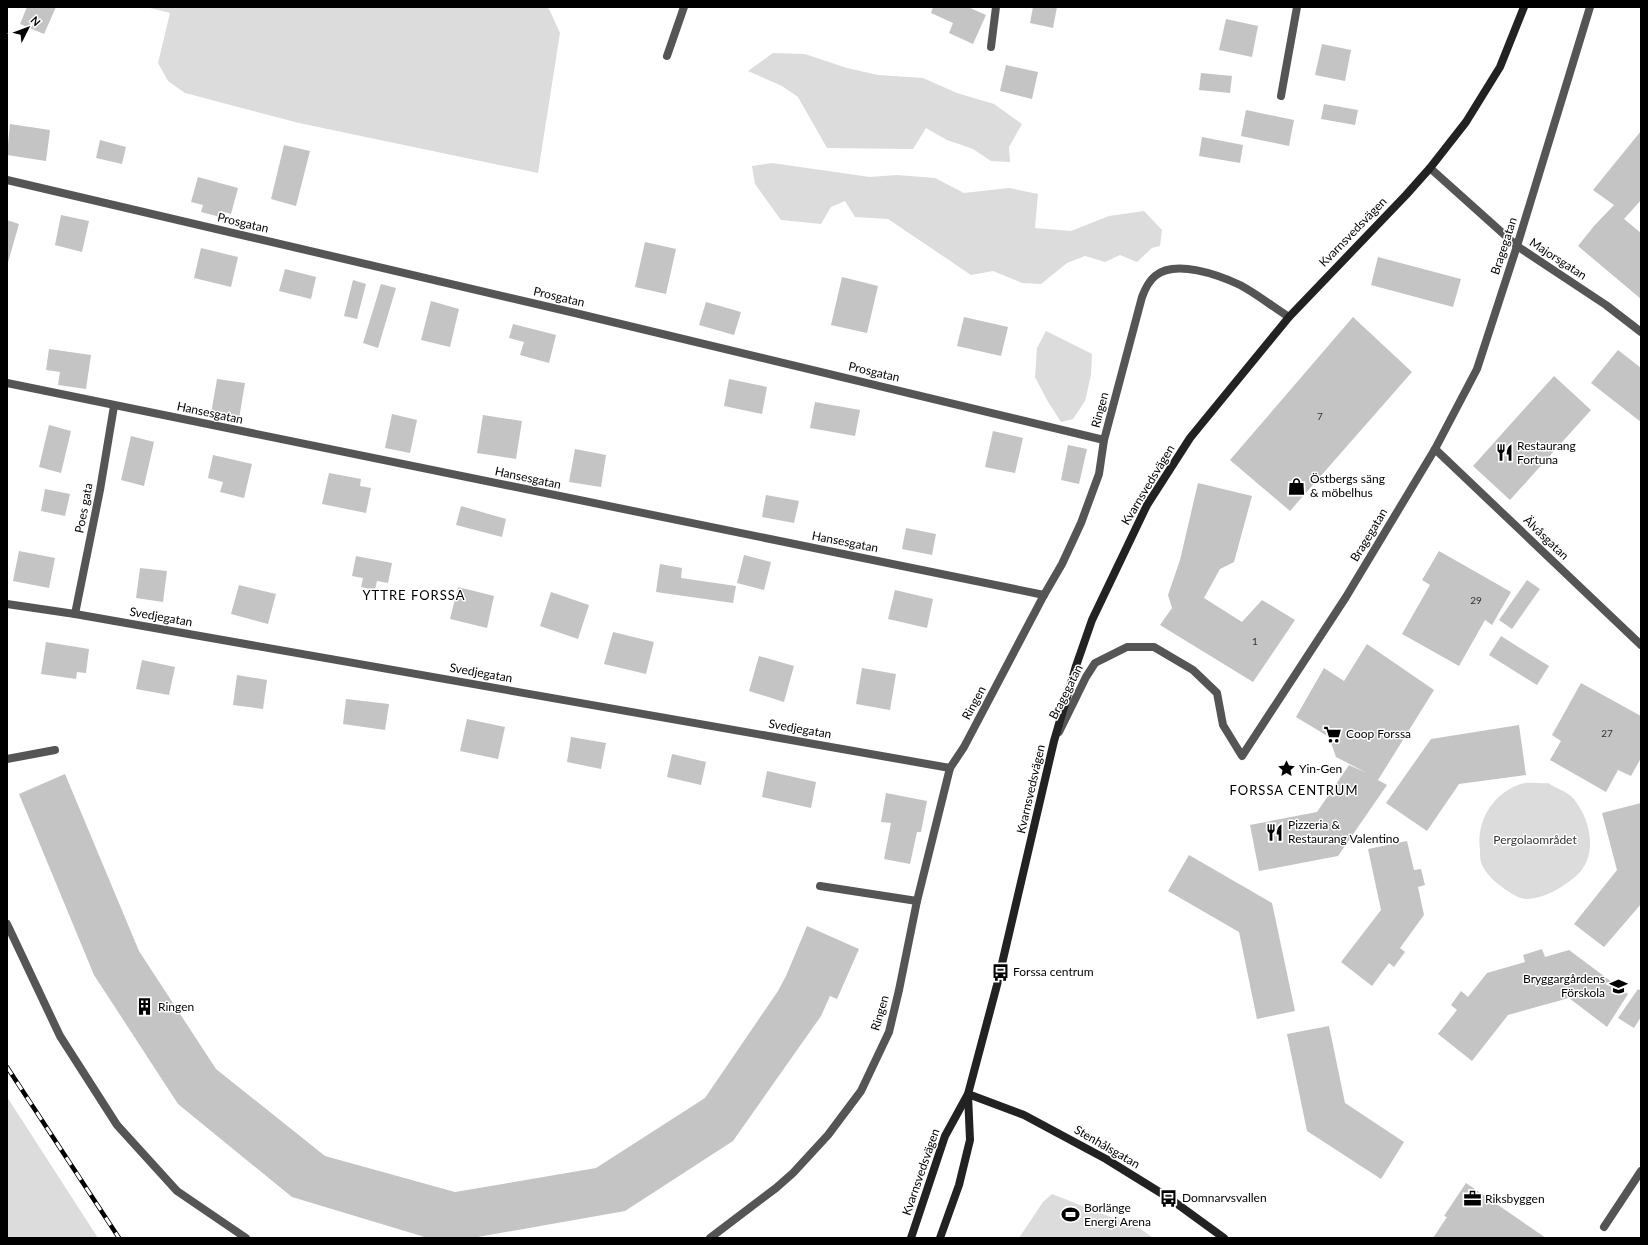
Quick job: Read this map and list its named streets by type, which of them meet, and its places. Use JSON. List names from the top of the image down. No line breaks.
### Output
{"streets":{"street":["Prosgatan","Kvarnsvedsvägen","Bragegatan","Majorsgatan","Ringen","Hansesgatan","Poes gata","Älvåsgatan","Svedjegatan","Stenhålsgatan"]},"crossings":[["Prosgatan","Ringen"],["Kvarnsvedsvägen","Bragegatan"],["Kvarnsvedsvägen","Majorsgatan"],["Kvarnsvedsvägen","Ringen"],["Kvarnsvedsvägen","Stenhålsgatan"],["Bragegatan","Majorsgatan"],["Bragegatan","Älvåsgatan"],["Ringen","Hansesgatan"],["Ringen","Svedjegatan"],["Hansesgatan","Poes gata"],["Poes gata","Svedjegatan"]],"districts":["YTTRE FORSSA","FORSSA CENTRUM"],"parks":["Pergolaområdet"],"places":{"restaurant":["Restaurang Fortuna","Pizzeria & Restaurang Valentino"],"shop":["Östbergs säng & möbelhus"],"supermarket":["Coop Forssa"],"place":["Yin-Gen"],"bus stop":["Forssa centrum","Domnarvsvallen"],"school or university":["Bryggargårdens Förskola"],"building":["Ringen"],"office":["Riksbyggen"],"sports":["Borlänge Energi Arena"]},"house_numbers":["7","29","1","27"],"north":"top right"}
